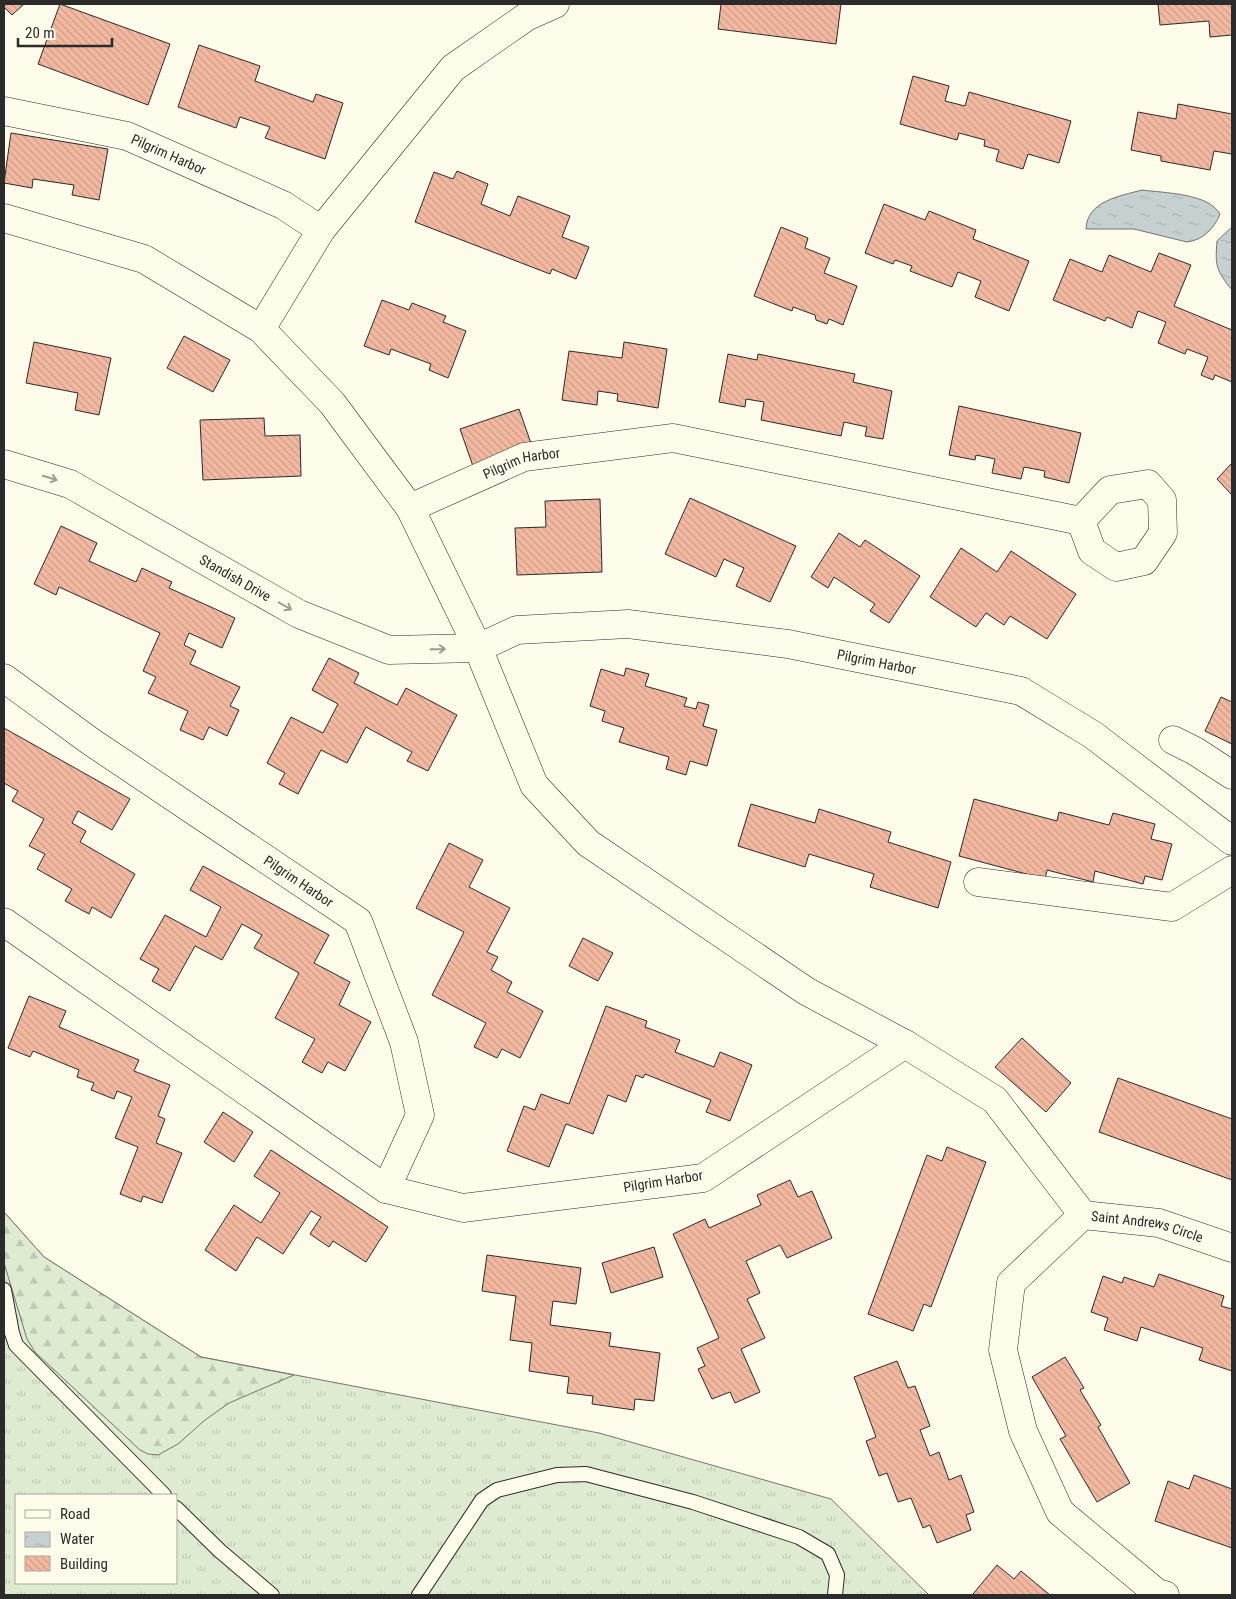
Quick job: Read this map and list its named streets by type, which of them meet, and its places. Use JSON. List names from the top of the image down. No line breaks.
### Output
{"streets":{"street":["Pilgrim Harbor","Standish Drive","Saint Andrews Circle"]},"crossings":[["Pilgrim Harbor","Standish Drive"]],"legend":["Road","Water","Building"],"scale_bar":"20 m"}
